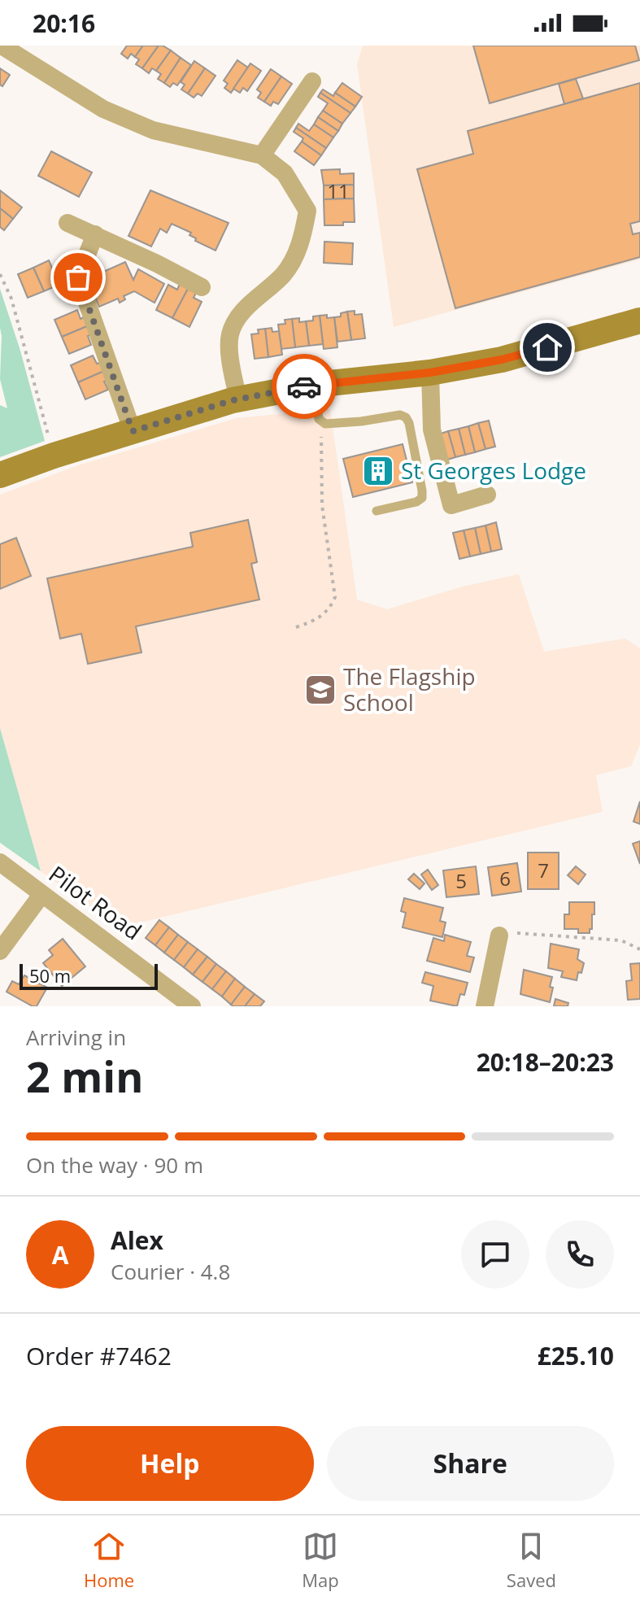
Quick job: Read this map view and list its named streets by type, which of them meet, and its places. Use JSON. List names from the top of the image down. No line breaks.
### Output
{"streets":{"street":["Pilot Road"]},"places":{"building":["St Georges Lodge"],"school or university":["The Flagship School"]},"house_numbers":["11","7","6","5"],"scale_bar":"50 m","page":{"status":"20:16","scale":"50 m","heading":["2 min","Arriving in","20:18–20:23"],"panel":["Alex","Courier · 4.8","Order #7462","£25.10"],"bar":"On the way · 90 m","round":"A","buttons":["Help","Share"],"tabs":["Home","Map","Saved"]}}
